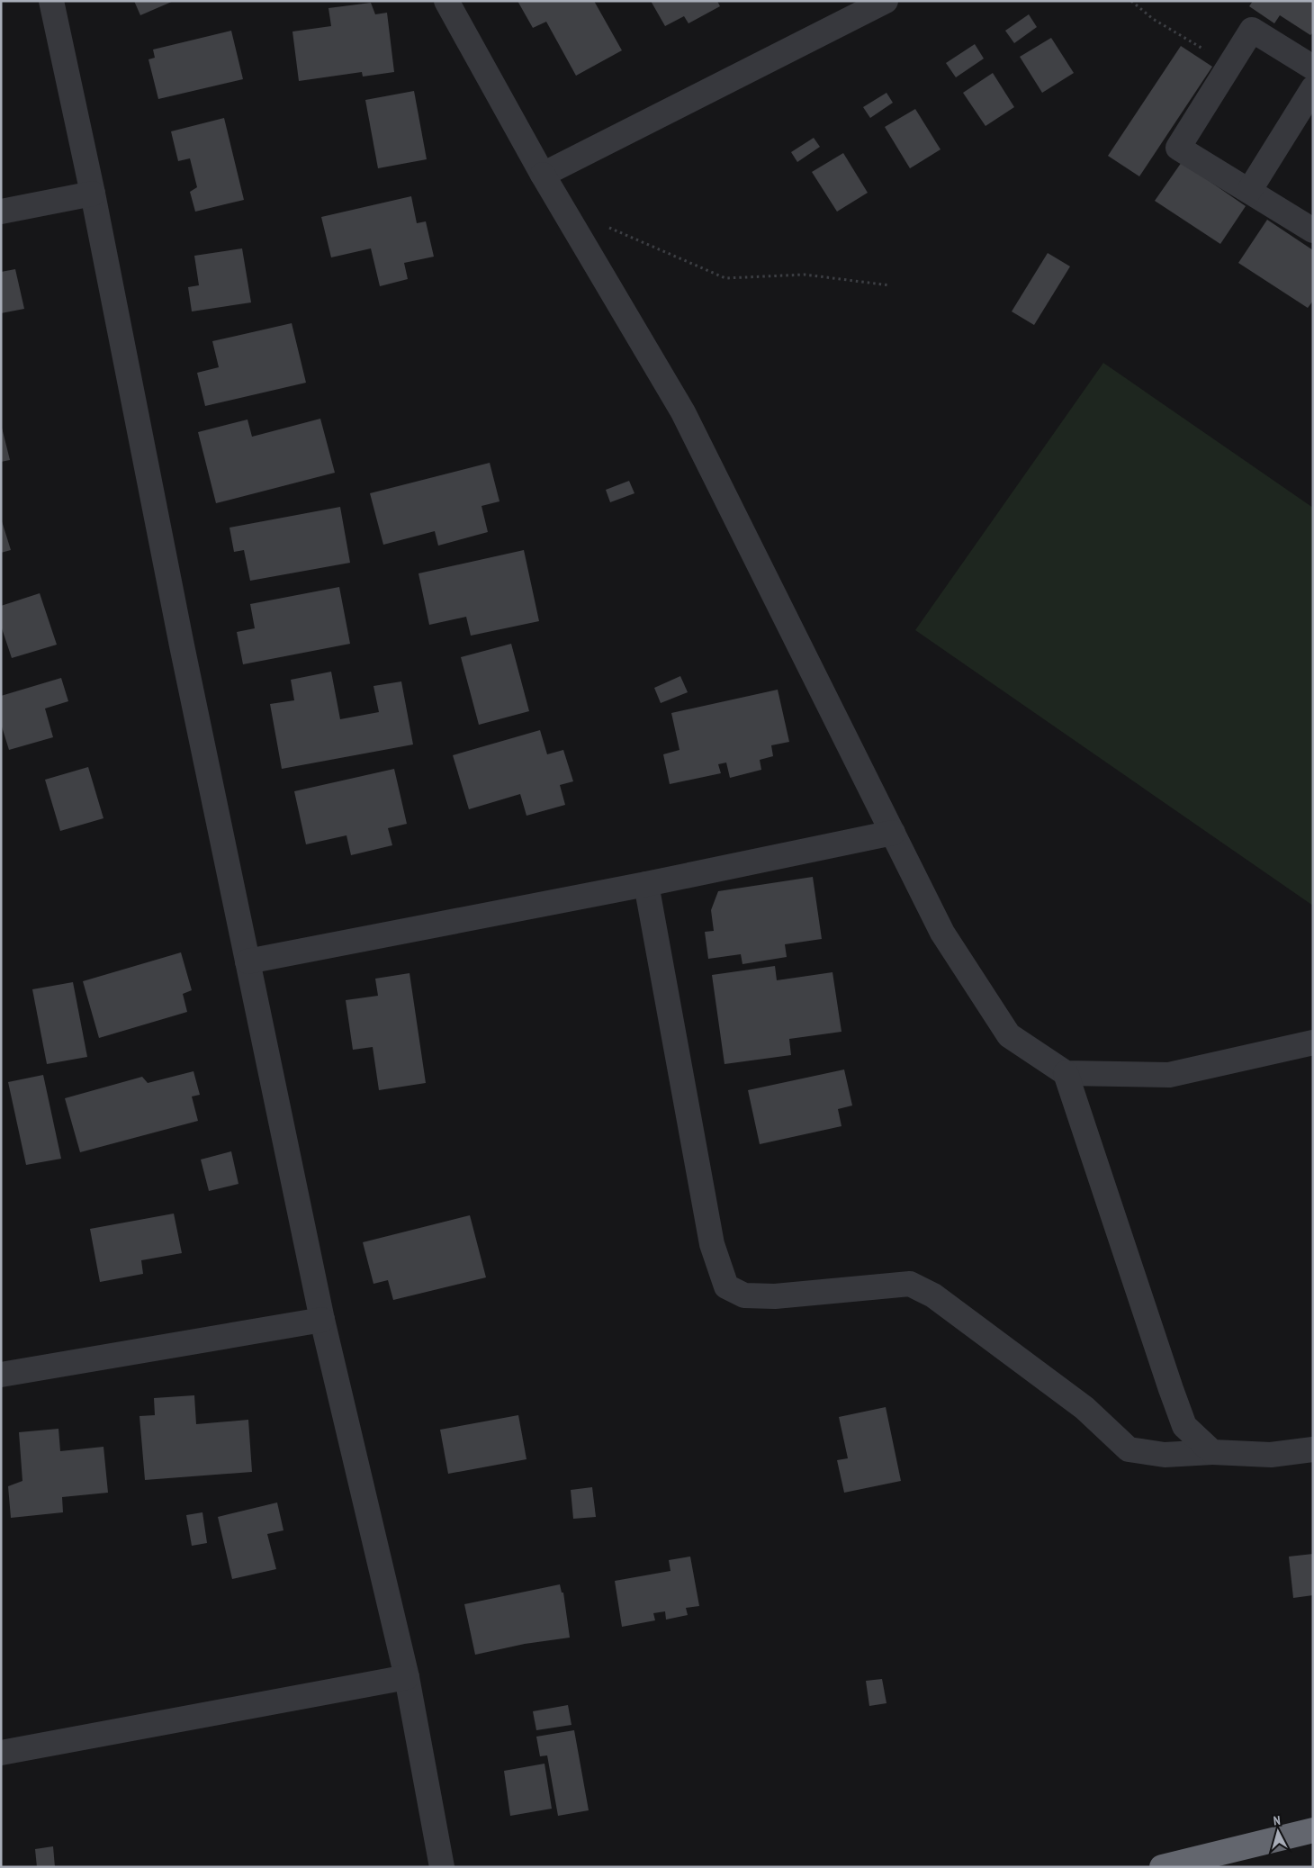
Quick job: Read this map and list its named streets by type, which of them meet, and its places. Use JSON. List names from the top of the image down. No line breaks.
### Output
{"north":"top"}
